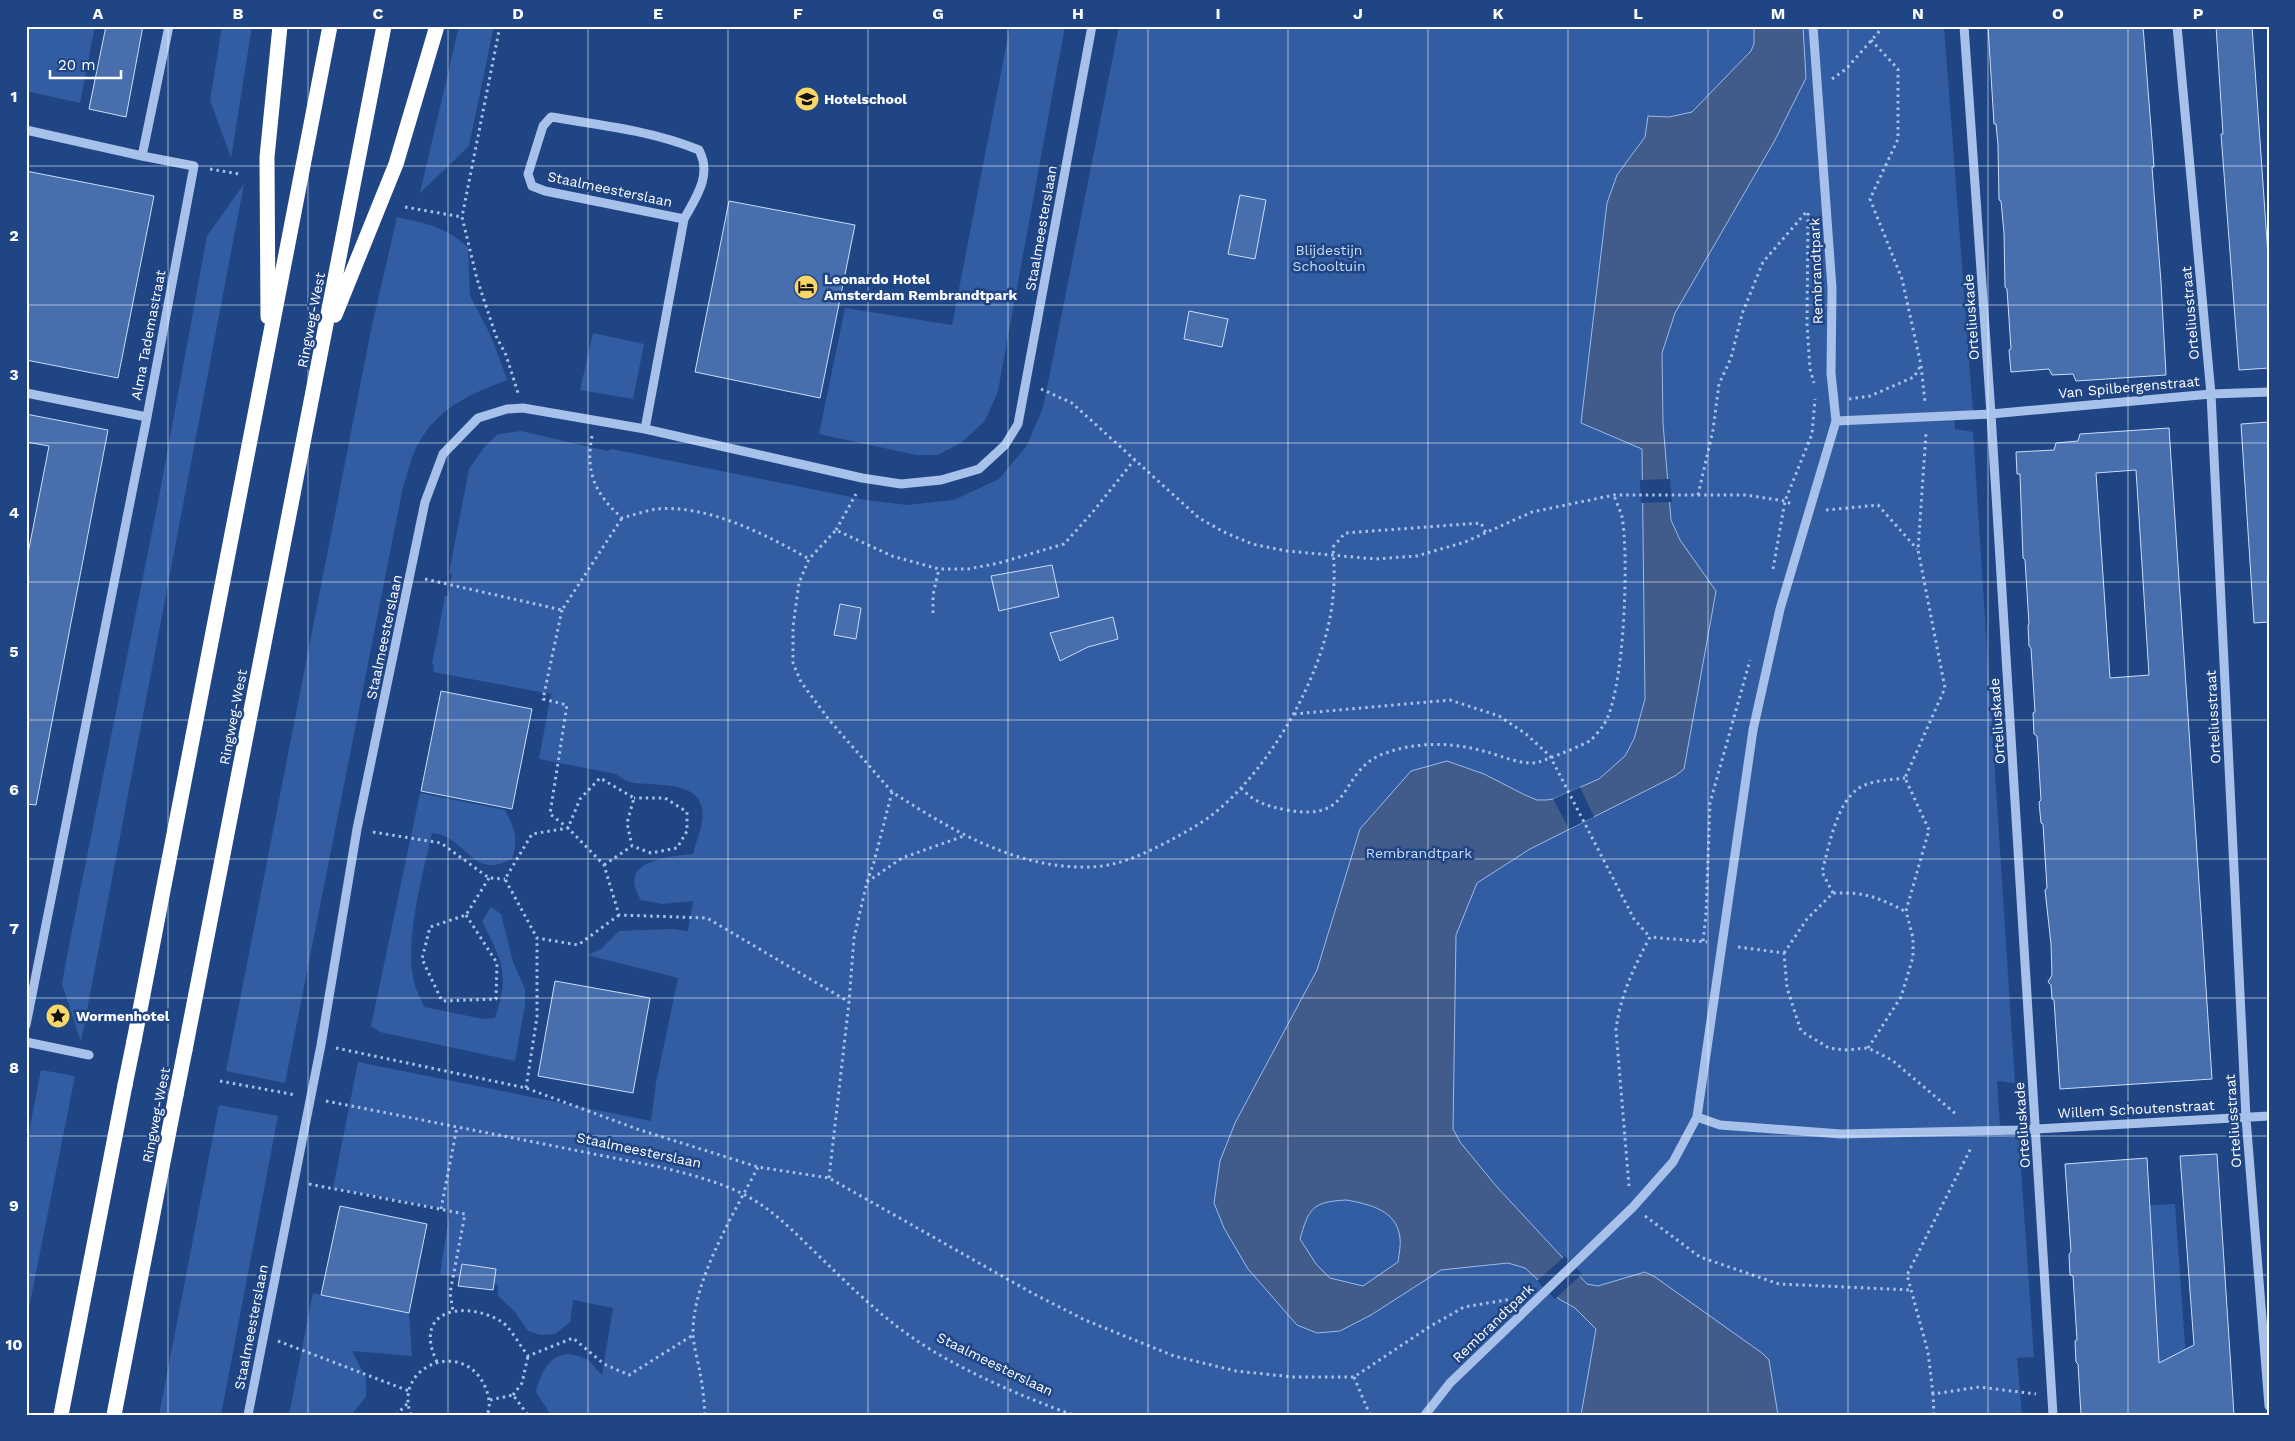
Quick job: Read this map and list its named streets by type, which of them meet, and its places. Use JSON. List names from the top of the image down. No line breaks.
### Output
{"streets":{"highway":["Ringweg-West"],"street":["Staalmeesterslaan","Rembrandtpark","Orteliusstraat","Orteliuskade","Alma Tademastraat","Van Spilbergenstraat","Willem Schoutenstraat"]},"crossings":[["Rembrandtpark","Van Spilbergenstraat"],["Rembrandtpark","Willem Schoutenstraat"],["Orteliusstraat","Van Spilbergenstraat"],["Orteliusstraat","Willem Schoutenstraat"],["Orteliuskade","Van Spilbergenstraat"],["Orteliuskade","Willem Schoutenstraat"]],"parks":["Blijdestijn Schooltuin","Rembrandtpark"],"places":{"school or university":["Hotelschool"],"hotel":["Leonardo Hotel Amsterdam Rembrandtpark"],"place":["Wormenhotel"]},"scale_bar":"20 m","grid":{"columns":["A","B","C","D","E","F","G","H","I","J","K","L","M","N","O","P"],"rows":["1","2","3","4","5","6","7","8","9","10"]}}
